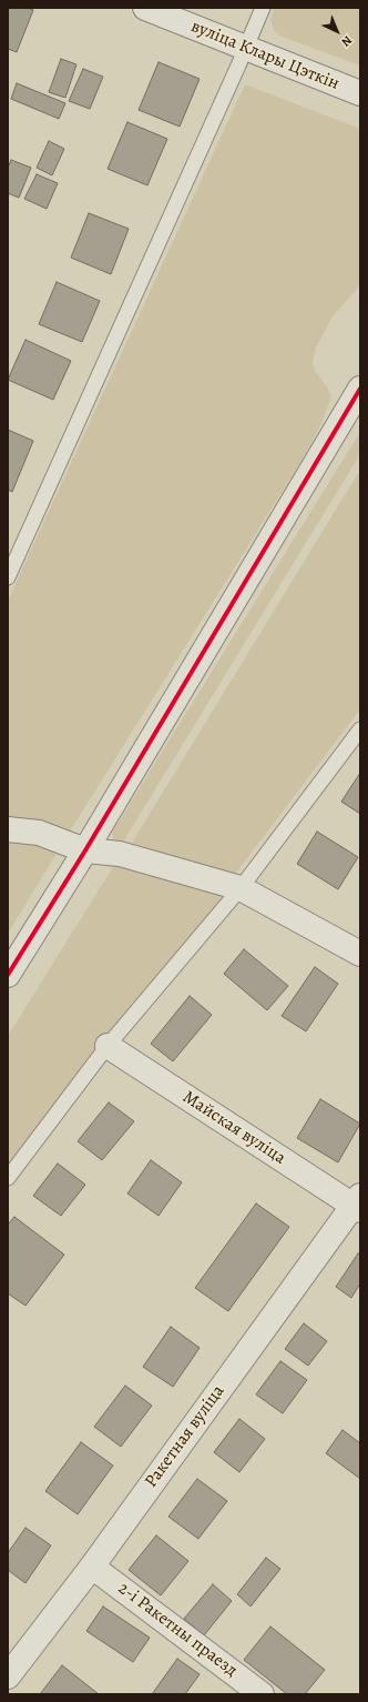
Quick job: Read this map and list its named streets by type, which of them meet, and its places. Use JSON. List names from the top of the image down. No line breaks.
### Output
{"streets":{"street":["вуліца Клары Цэткін","Майская вуліца","Ракетная вуліца","2-і Ракетны праезд"]},"crossings":[["Майская вуліца","Ракетная вуліца"],["Ракетная вуліца","2-і Ракетны праезд"]],"north":"bottom right"}
